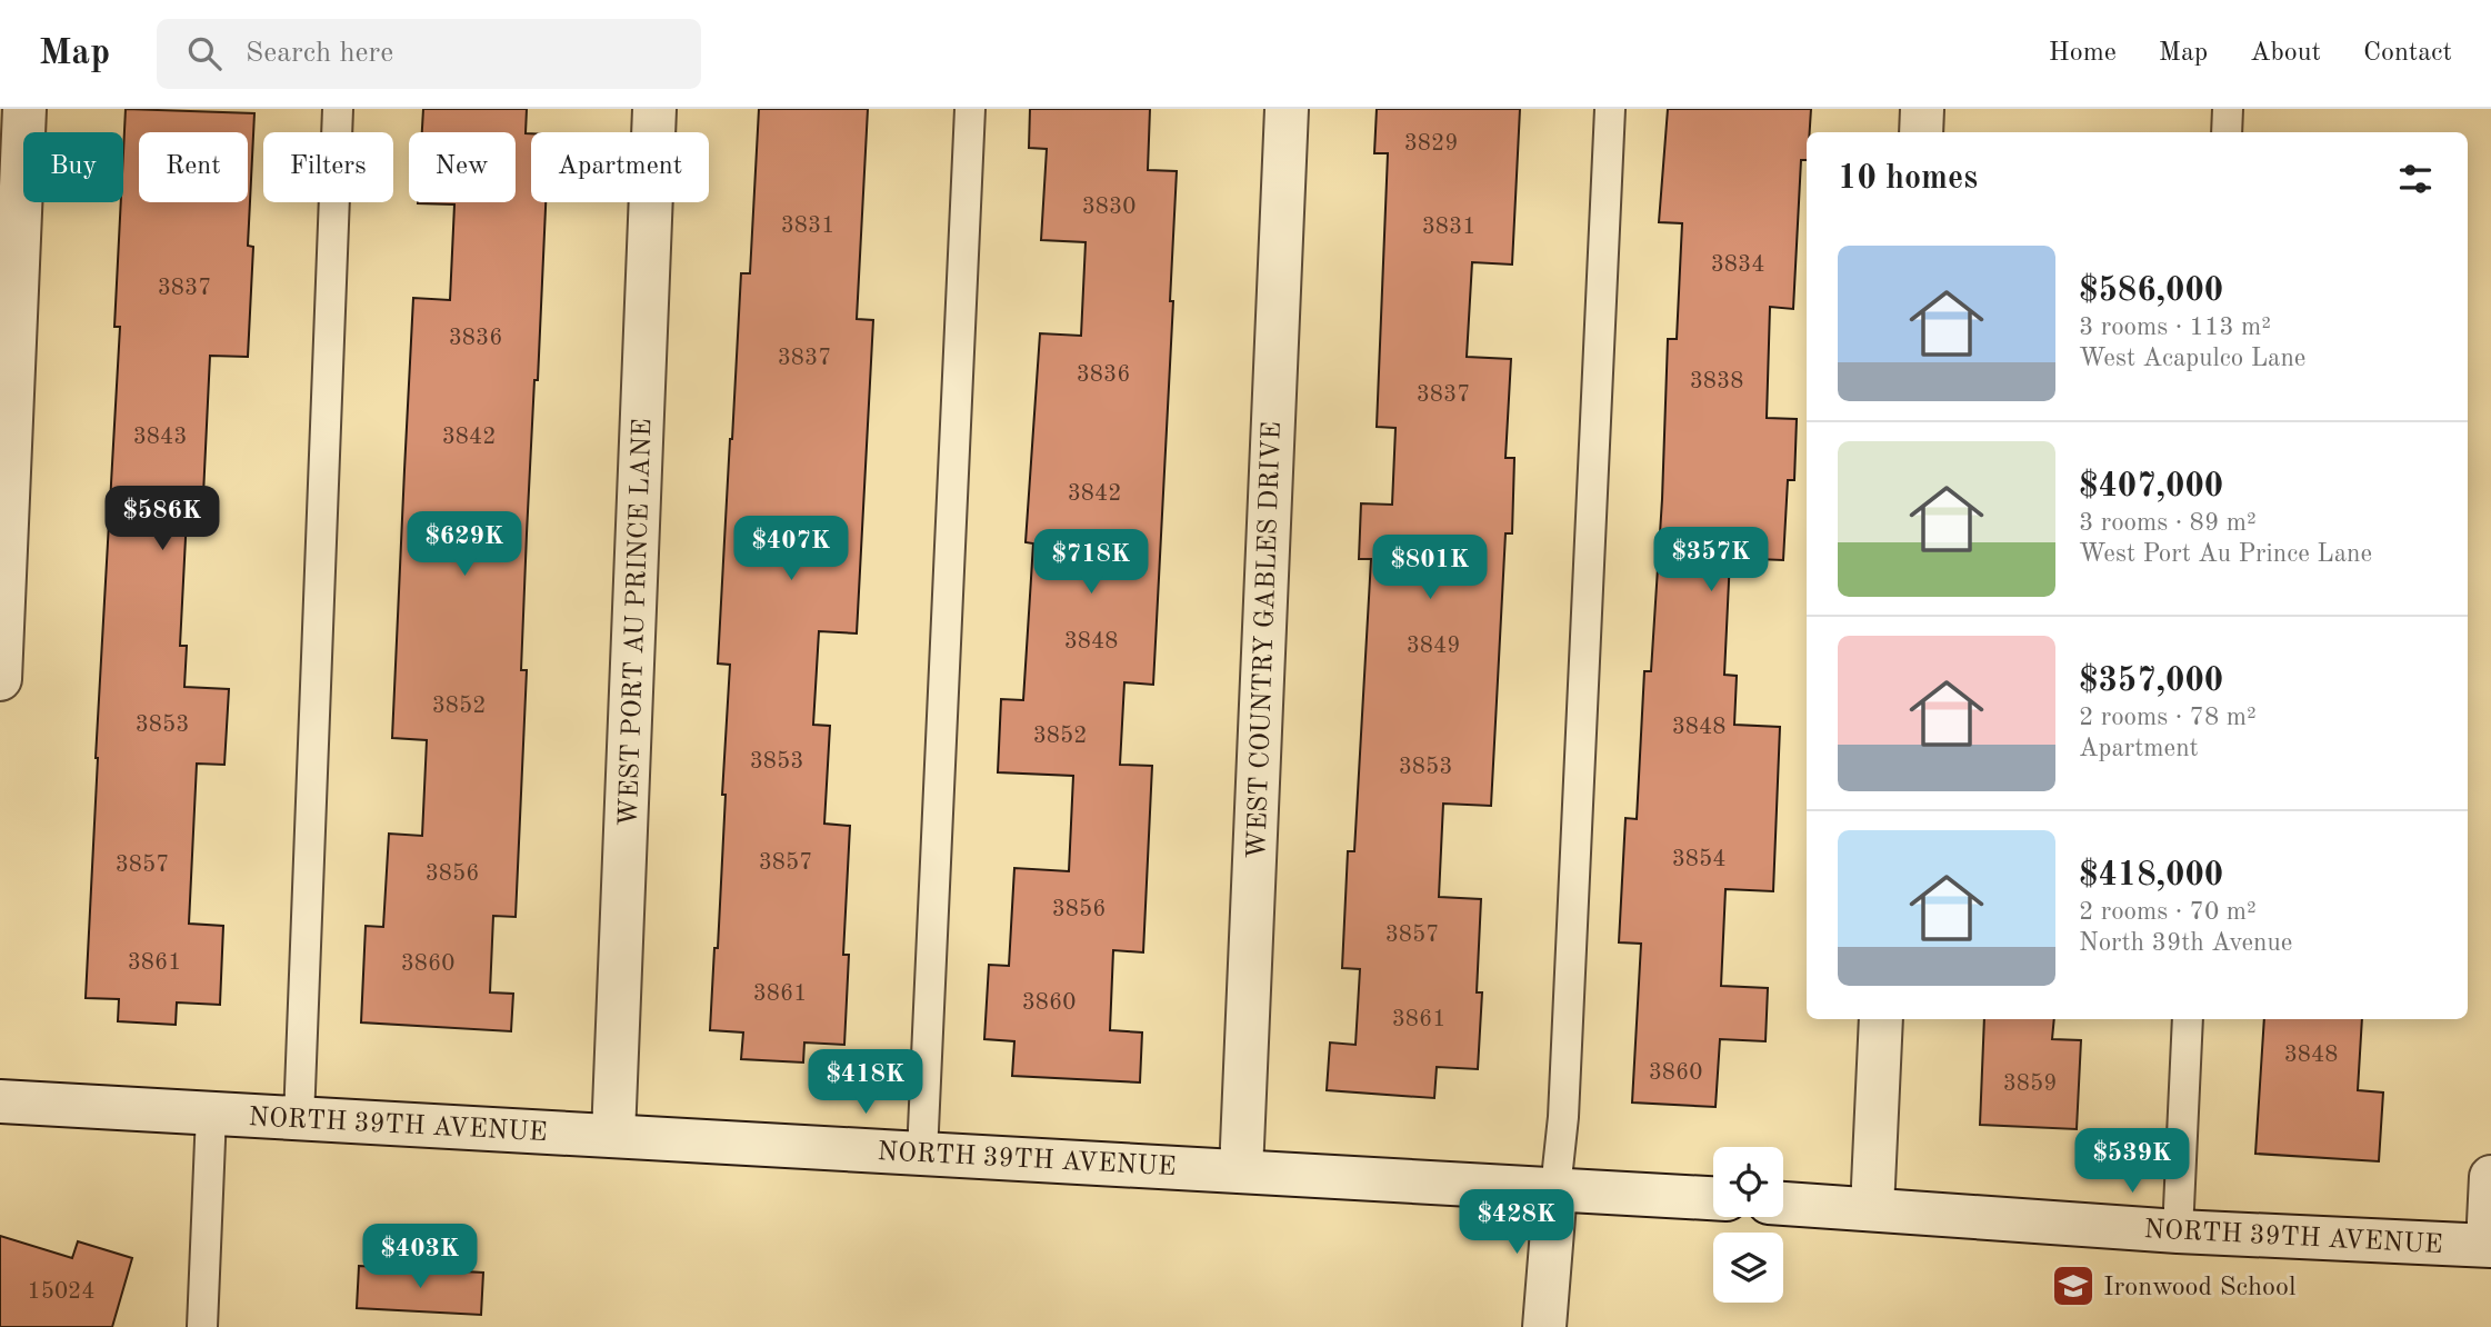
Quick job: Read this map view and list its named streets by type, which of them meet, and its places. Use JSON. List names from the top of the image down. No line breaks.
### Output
{"streets":{"street":["WEST PORT AU PRINCE LANE","WEST COUNTRY GABLES DRIVE","NORTH 39TH AVENUE"]},"crossings":[["WEST PORT AU PRINCE LANE","NORTH 39TH AVENUE"],["WEST COUNTRY GABLES DRIVE","NORTH 39TH AVENUE"]],"places":{"school or university":["Ironwood School"]},"house_numbers":["3829","3830","3831","3831","3834","3837","3836","3837","3836","3838","3837","3843","3842","3842","3848","3849","3852","3853","3848","3852","3853","3853","3854","3857","3857","3856","3856","3857","3861","3860","3861","3860","3861","3848","3860","3859","15024"],"page":{"header":"Map","search":"Search here","nav":["Home","Map","About","Contact"],"chip":["Buy","Rent","Filters","New","Apartment"],"heading":"10 homes","list":[{"name":"$586,000","note":"3 rooms · 113 m² · West Acapulco Lane"},{"name":"$407,000","note":"3 rooms · 89 m² · West Port Au Prince Lane"},{"name":"$357,000","note":"2 rooms · 78 m² · Apartment"},{"name":"$418,000","note":"2 rooms · 70 m² · North 39th Avenue"}],"price":["$586K","$629K","$407K","$357K","$718K","$801K","$418K","$539K","$428K","$403K"]}}
